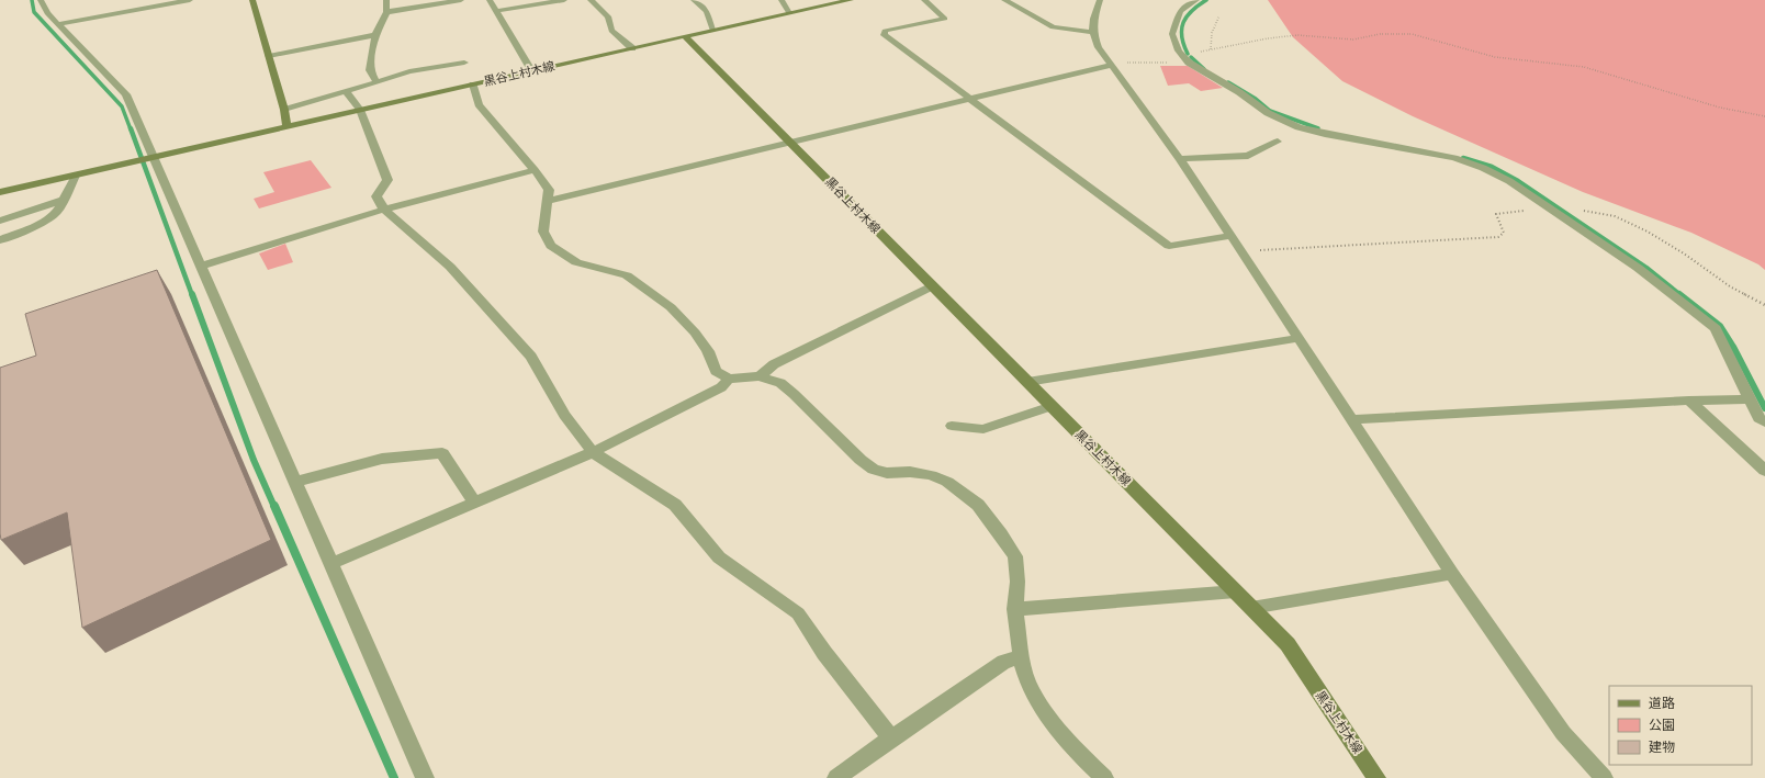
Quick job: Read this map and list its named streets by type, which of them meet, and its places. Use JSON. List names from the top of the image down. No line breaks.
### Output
{"streets":{"main road":["黒谷上村木線"]},"legend":["道路","公園","建物"]}
